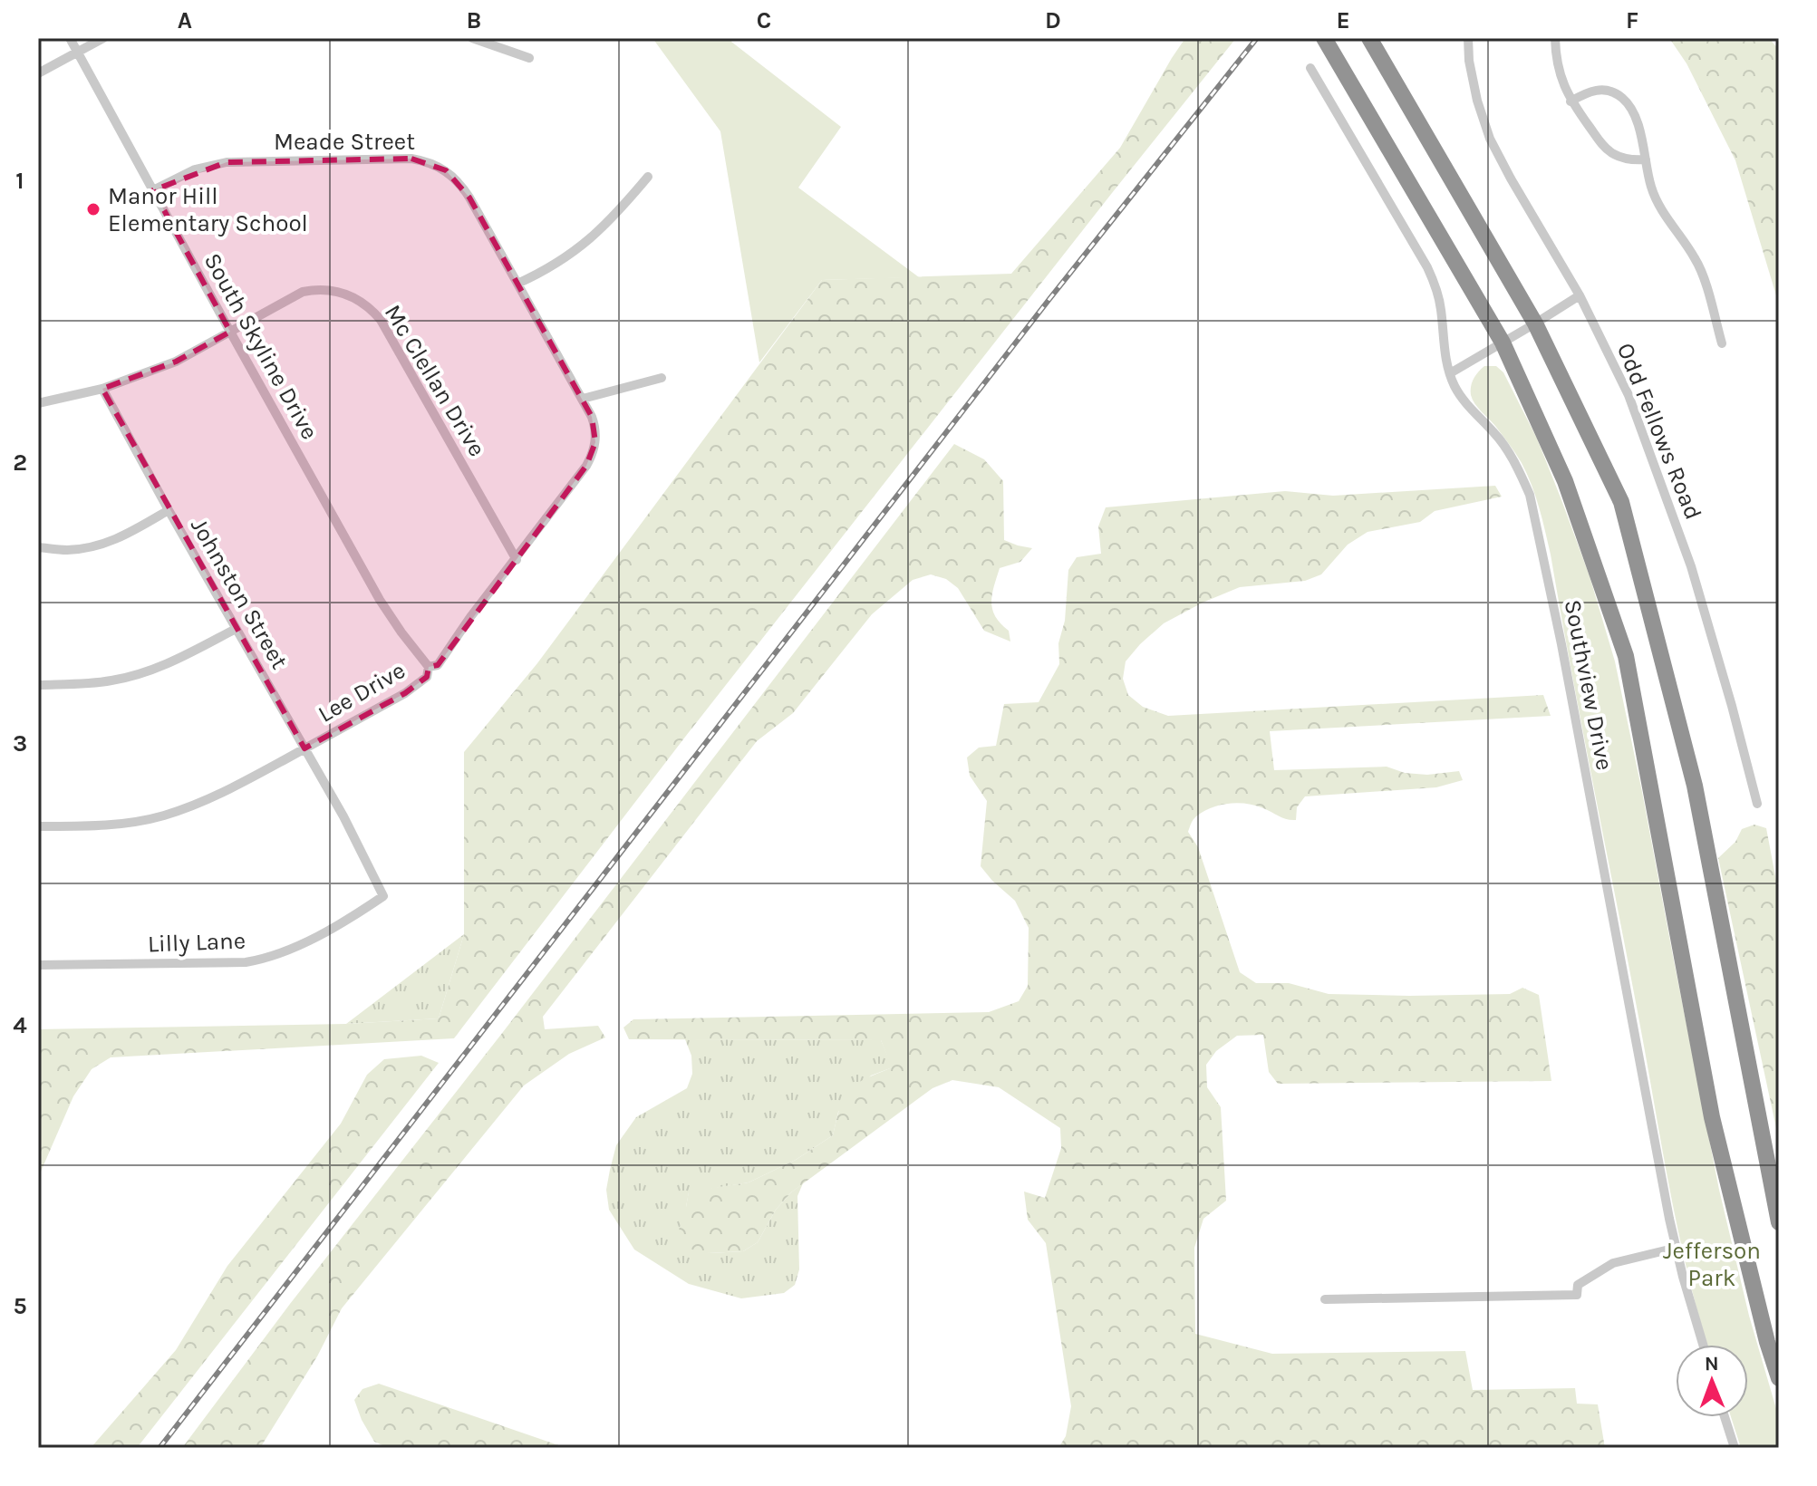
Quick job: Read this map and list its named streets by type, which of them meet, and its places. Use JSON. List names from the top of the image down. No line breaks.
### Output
{"streets":{"street":["Meade Street","South Skyline Drive","Mc Clellan Drive","Odd Fellows Road","Johnston Street","Southview Drive","Lee Drive","Lilly Lane"]},"crossings":[["Meade Street","South Skyline Drive"],["Meade Street","Lee Drive"],["South Skyline Drive","Mc Clellan Drive"],["South Skyline Drive","Lee Drive"],["Mc Clellan Drive","Johnston Street"],["Mc Clellan Drive","Lee Drive"],["Johnston Street","Lee Drive"],["Johnston Street","Lilly Lane"]],"parks":["Jefferson Park"],"places":["Manor Hill Elementary School"],"north":"top","grid":{"columns":["A","B","C","D","E","F"],"rows":["1","2","3","4","5"]}}
